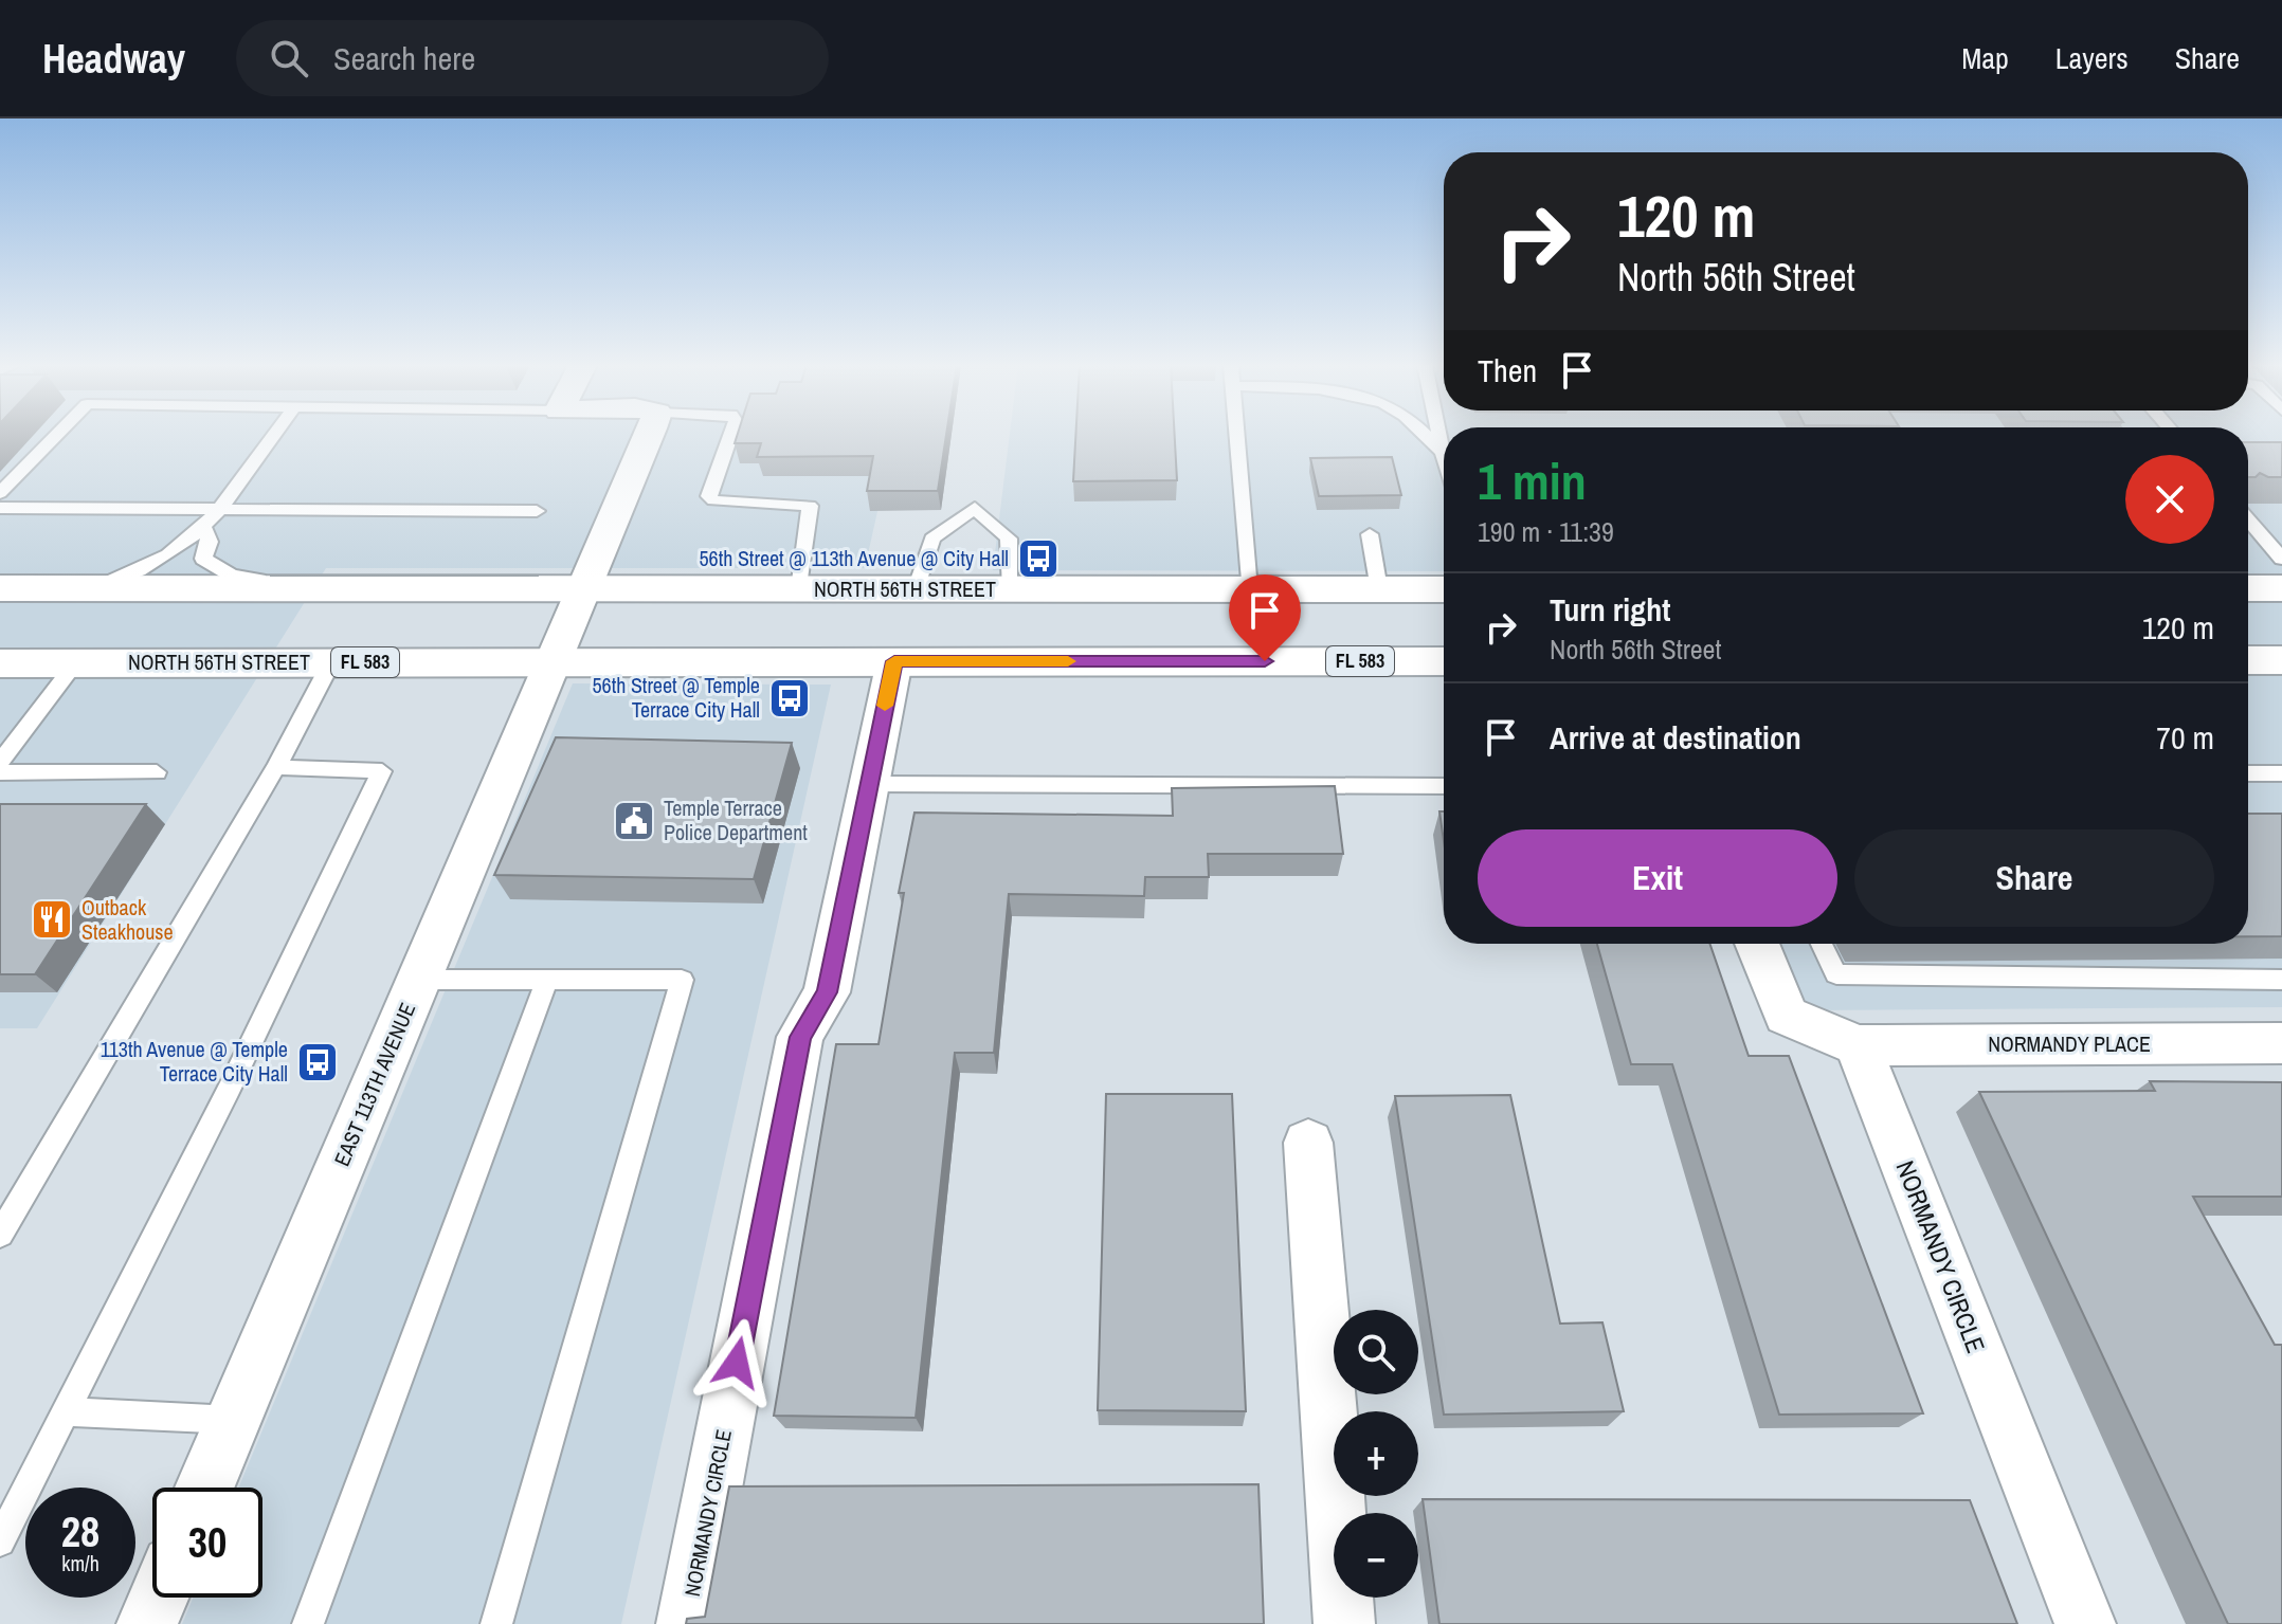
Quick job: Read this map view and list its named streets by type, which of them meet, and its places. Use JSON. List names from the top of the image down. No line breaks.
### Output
{"streets":{"main road":["NORTH 56TH STREET","FL 583"],"street":["NORMANDY PLACE","EAST 113TH AVENUE","NORMANDY CIRCLE"]},"crossings":[["NORTH 56TH STREET","EAST 113TH AVENUE"],["NORTH 56TH STREET","NORMANDY CIRCLE"],["NORMANDY PLACE","NORMANDY CIRCLE"]],"places":{"bus stop":["56th Street @ 113th Avenue @ City Hall","56th Street @ Temple Terrace City Hall","113th Avenue @ Temple Terrace City Hall"],"public building":["Temple Terrace Police Department"],"restaurant":["Outback Steakhouse"]},"page":{"header":"Headway","search":"Search here","nav":["Map","Layers","Share"],"turn":["120 m","North 56th Street"],"then":"Then","heading":["1 min","190 m · 11:39"],"list":[{"name":"Turn right","note":"North 56th Street","value":"120 m"},{"name":"Arrive at destination","value":"70 m"}],"buttons":["Exit","Share"],"map_buttons":["+","−"],"speed":"28 km/h","limit":"30"}}
